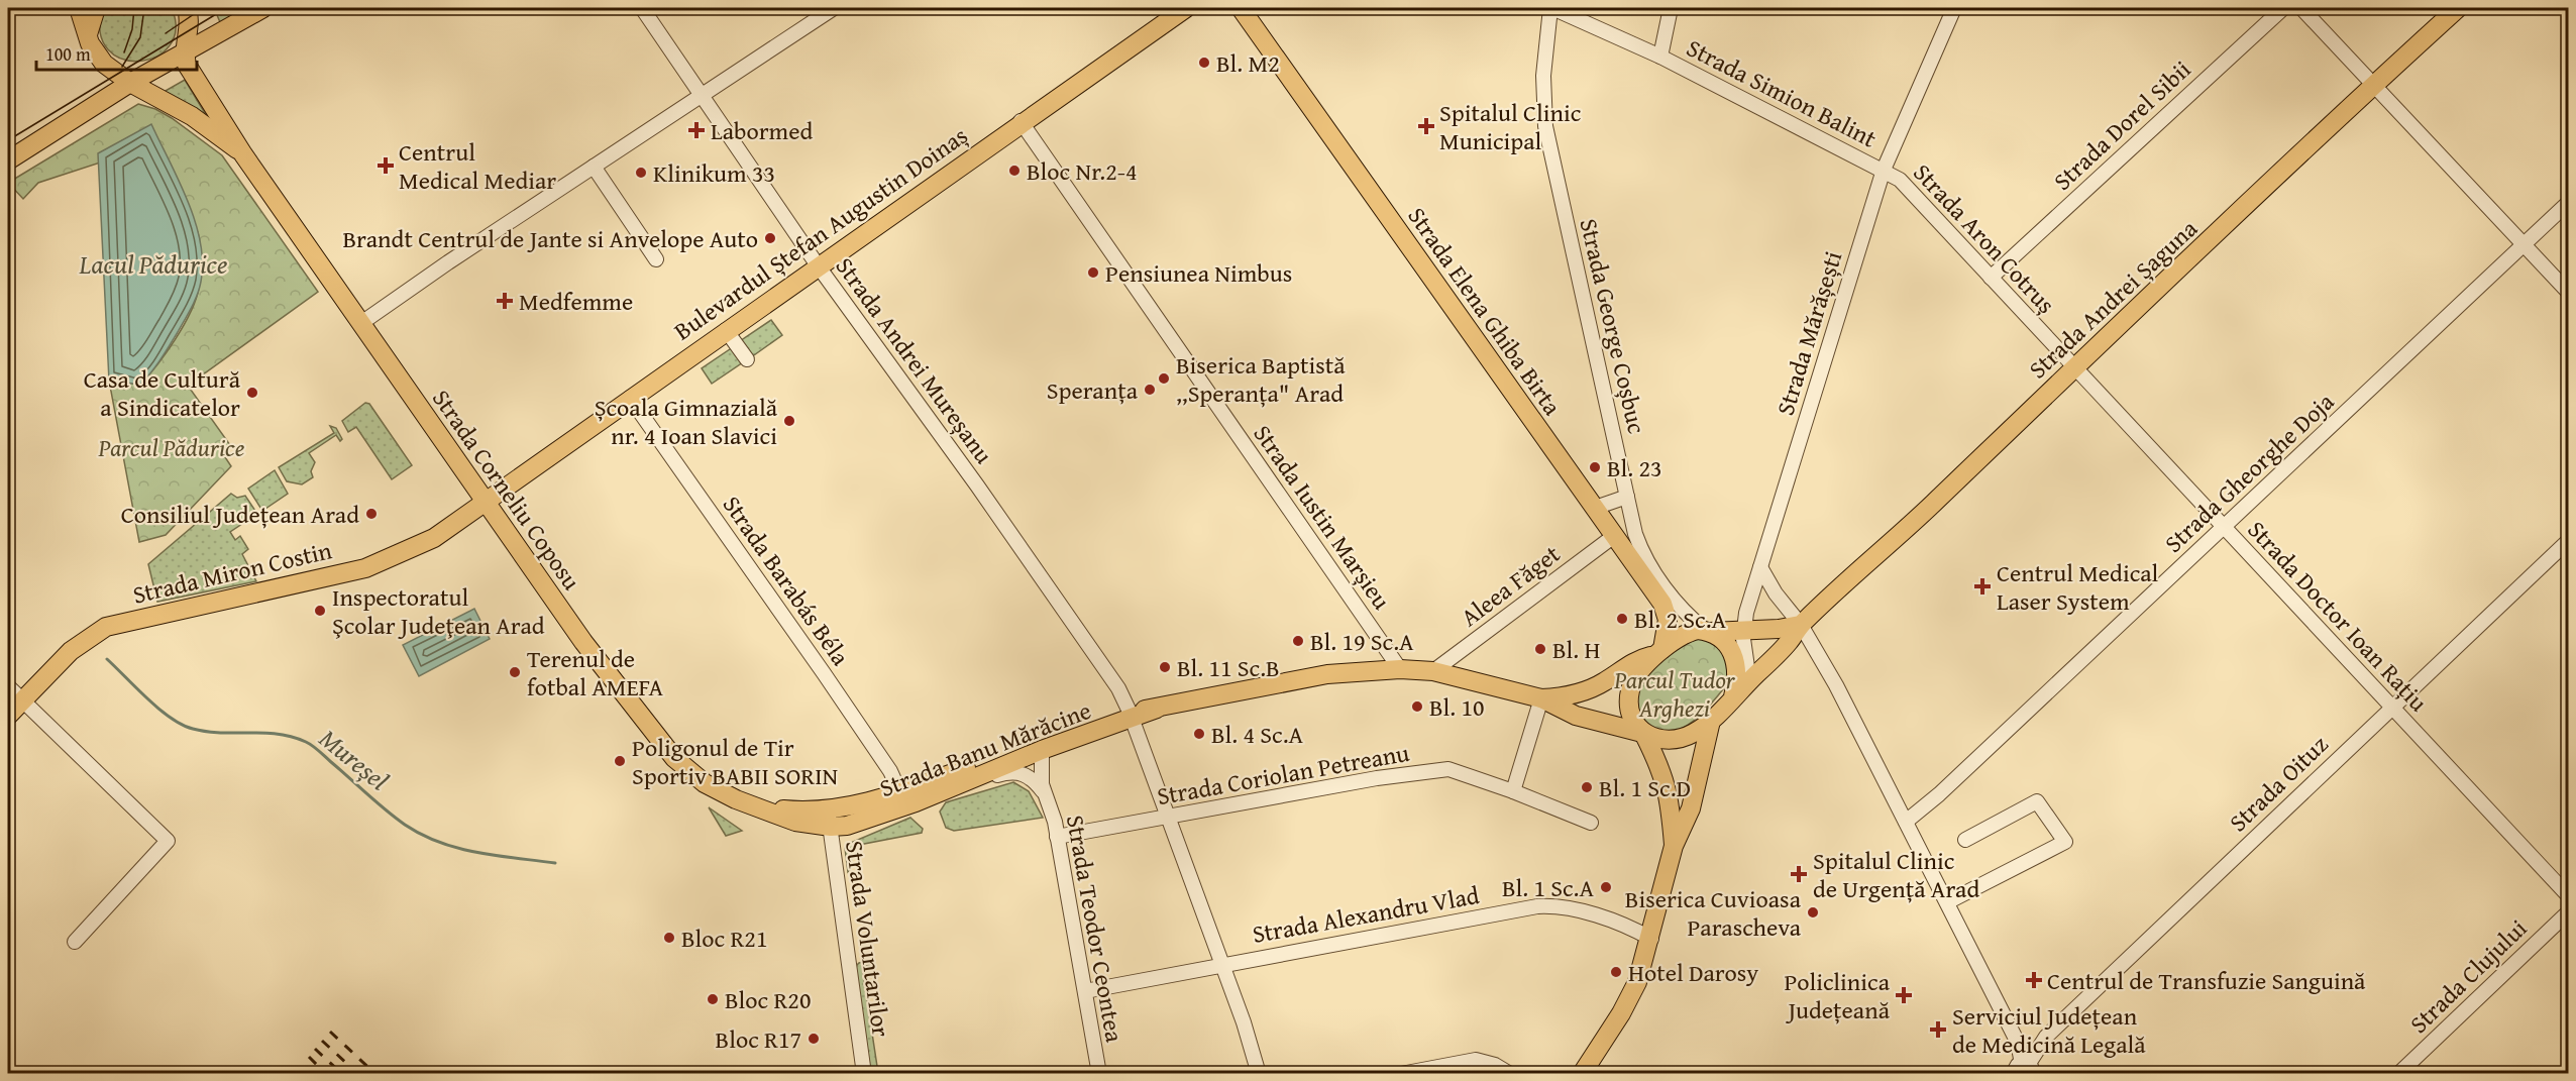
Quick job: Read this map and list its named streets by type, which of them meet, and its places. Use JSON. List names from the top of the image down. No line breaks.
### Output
{"streets":{"main road":["Bulevardul Ștefan Augustin Doinaș","Strada Andrei Șaguna","Strada Elena Ghiba Birta","Strada Corneliu Coposu","Strada Miron Costin","Strada Banu Mărăcine"],"street":["Strada Simion Balint","Strada Dorel Sibii","Strada Aron Cotruș","Strada George Coșbuc","Strada Mărășești","Strada Andrei Mureșanu","Strada Gheorghe Doja","Strada Iustin Marșieu","Strada Barabás Béla","Aleea Făget","Strada Doctor Ioan Rațiu","Strada Coriolan Petreanu","Strada Oituz","Strada Alexandru Vlad","Strada Teodor Ceontea","Strada Voluntarilor","Strada Clujului"]},"crossings":[["Strada Simion Balint","Strada Aron Cotruș"],["Strada Simion Balint","Strada George Coșbuc"],["Strada Simion Balint","Strada Mărășești"],["Strada Dorel Sibii","Strada Aron Cotruș"],["Bulevardul Ștefan Augustin Doinaș","Strada Andrei Mureșanu"],["Bulevardul Ștefan Augustin Doinaș","Strada Corneliu Coposu"],["Bulevardul Ștefan Augustin Doinaș","Strada Iustin Marșieu"],["Bulevardul Ștefan Augustin Doinaș","Strada Miron Costin"],["Bulevardul Ștefan Augustin Doinaș","Strada Barabás Béla"],["Strada Aron Cotruș","Strada Andrei Șaguna"],["Strada Aron Cotruș","Strada Mărășești"],["Strada Aron Cotruș","Strada Doctor Ioan Rațiu"],["Strada Andrei Șaguna","Strada Elena Ghiba Birta"],["Strada Andrei Șaguna","Strada George Coșbuc"],["Strada Andrei Șaguna","Strada Mărășești"],["Strada Andrei Șaguna","Strada Doctor Ioan Rațiu"],["Strada Andrei Șaguna","Strada Banu Mărăcine"],["Strada Elena Ghiba Birta","Strada George Coșbuc"],["Strada Elena Ghiba Birta","Aleea Făget"],["Strada Elena Ghiba Birta","Strada Banu Mărăcine"],["Strada George Coșbuc","Strada Banu Mărăcine"],["Strada Andrei Mureșanu","Strada Banu Mărăcine"],["Strada Andrei Mureșanu","Strada Coriolan Petreanu"],["Strada Andrei Mureșanu","Strada Alexandru Vlad"],["Strada Gheorghe Doja","Strada Doctor Ioan Rațiu"],["Strada Corneliu Coposu","Strada Miron Costin"],["Strada Corneliu Coposu","Strada Banu Mărăcine"],["Strada Corneliu Coposu","Strada Voluntarilor"],["Strada Iustin Marșieu","Strada Banu Mărăcine"],["Strada Barabás Béla","Strada Banu Mărăcine"],["Aleea Făget","Strada Banu Mărăcine"],["Strada Doctor Ioan Rațiu","Strada Oituz"],["Strada Banu Mărăcine","Strada Teodor Ceontea"],["Strada Banu Mărăcine","Strada Voluntarilor"],["Strada Coriolan Petreanu","Strada Teodor Ceontea"],["Strada Alexandru Vlad","Strada Teodor Ceontea"]],"water":["Lacul Pădurice","Mureșel"],"parks":["Parcul Pădurice","Parcul Tudor Arghezi"],"places":{"other":["Bl. M2","Bloc Nr.2-4","Klinikum 33","Brandt Centrul de Jante si Anvelope Auto","Pensiunea Nimbus","Biserica Baptistă ,,Speranța\" Arad","Speranța","Casa de Cultură a Sindicatelor","Școala Gimnazială nr. 4 Ioan Slavici","Bl. 23","Consiliul Județean Arad","Inspectoratul Şcolar Judeţean Arad","Bl. 2 Sc.A","Bl. 19 Sc.A","Bl. H","Bl. 11 Sc.B","Terenul de fotbal AMEFA","Bl. 10","Bl. 4 Sc.A","Poligonul de Tir Sportiv BABII SORIN","Bl. 1 Sc.D","Bl. 1 Sc.A","Biserica Cuvioasa Parascheva","Bloc R21","Hotel Darosy","Bloc R20","Bloc R17"],"health":["Spitalul Clinic Municipal","Labormed","Centrul Medical Mediar","Medfemme","Centrul Medical Laser System","Spitalul Clinic de Urgență Arad","Centrul de Transfuzie Sanguină","Policlinica Județeană","Serviciul Județean de Medicină Legală"]},"scale_bar":"100 m"}
